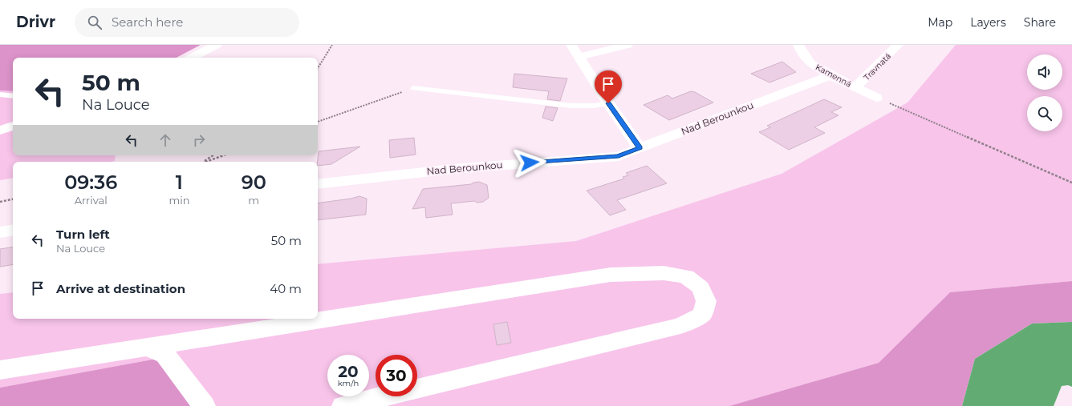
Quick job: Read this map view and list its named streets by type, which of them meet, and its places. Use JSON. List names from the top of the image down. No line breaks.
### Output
{"streets":{"street":["Travnatá","Kamenná","Nad Berounkou"]},"crossings":[["Travnatá","Kamenná"],["Kamenná","Nad Berounkou"]],"page":{"header":"Drivr","search":"Search here","nav":["Map","Layers","Share"],"turn":["50 m","Na Louce"],"eta":["09:36","Arrival","1","min","90","m"],"list":[{"name":"Turn left","note":"Na Louce","value":"50 m"},{"name":"Arrive at destination","value":"40 m"}],"speed":"20 km/h","limit":"30"}}
